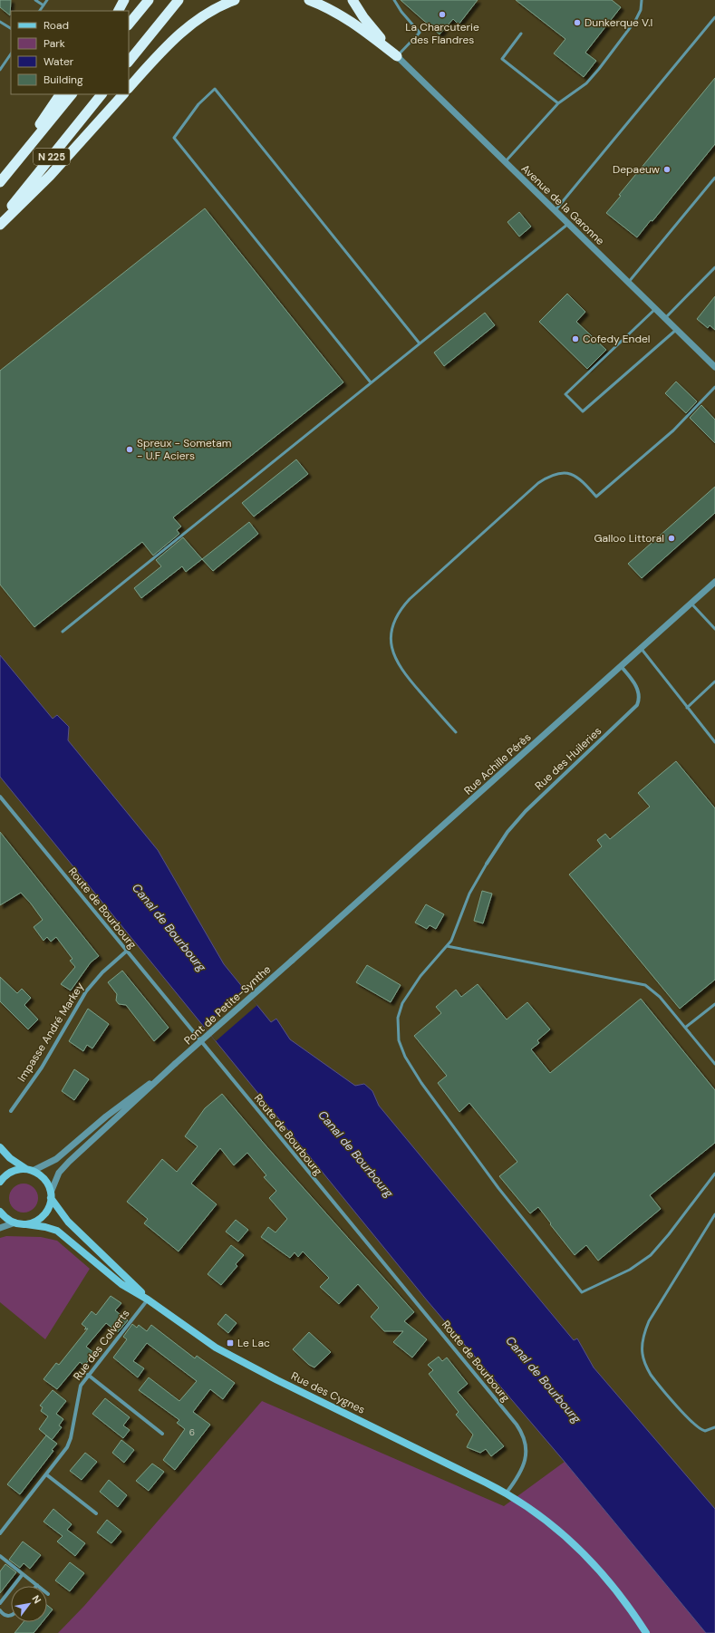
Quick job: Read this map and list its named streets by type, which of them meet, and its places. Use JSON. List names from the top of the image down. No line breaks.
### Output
{"streets":{"highway":["N 225"],"main road":["Rue des Cygnes"],"street":["Avenue de la Garonne","Rue des Huileries","Rue Achille Pérès","Route de Bourbourg","Pont de Petite-Synthe","Impasse André Markey","Rue des Colverts"]},"crossings":[["Rue des Huileries","Rue Achille Pérès"],["Rue Achille Pérès","Pont de Petite-Synthe"],["Route de Bourbourg","Impasse André Markey"],["Route de Bourbourg","Rue des Cygnes"],["Rue des Colverts","Rue des Cygnes"]],"water":["Canal de Bourbourg"],"places":{"other":["La Charcuterie des Flandres","Dunkerque V.I","Depaeuw","Cofedy Endel","Spreux - Sometam - U.F Aciers","Galloo Littoral"],"transit":["Le Lac"]},"house_numbers":["6"],"legend":["Road","Park","Water","Building"],"north":"top right"}
